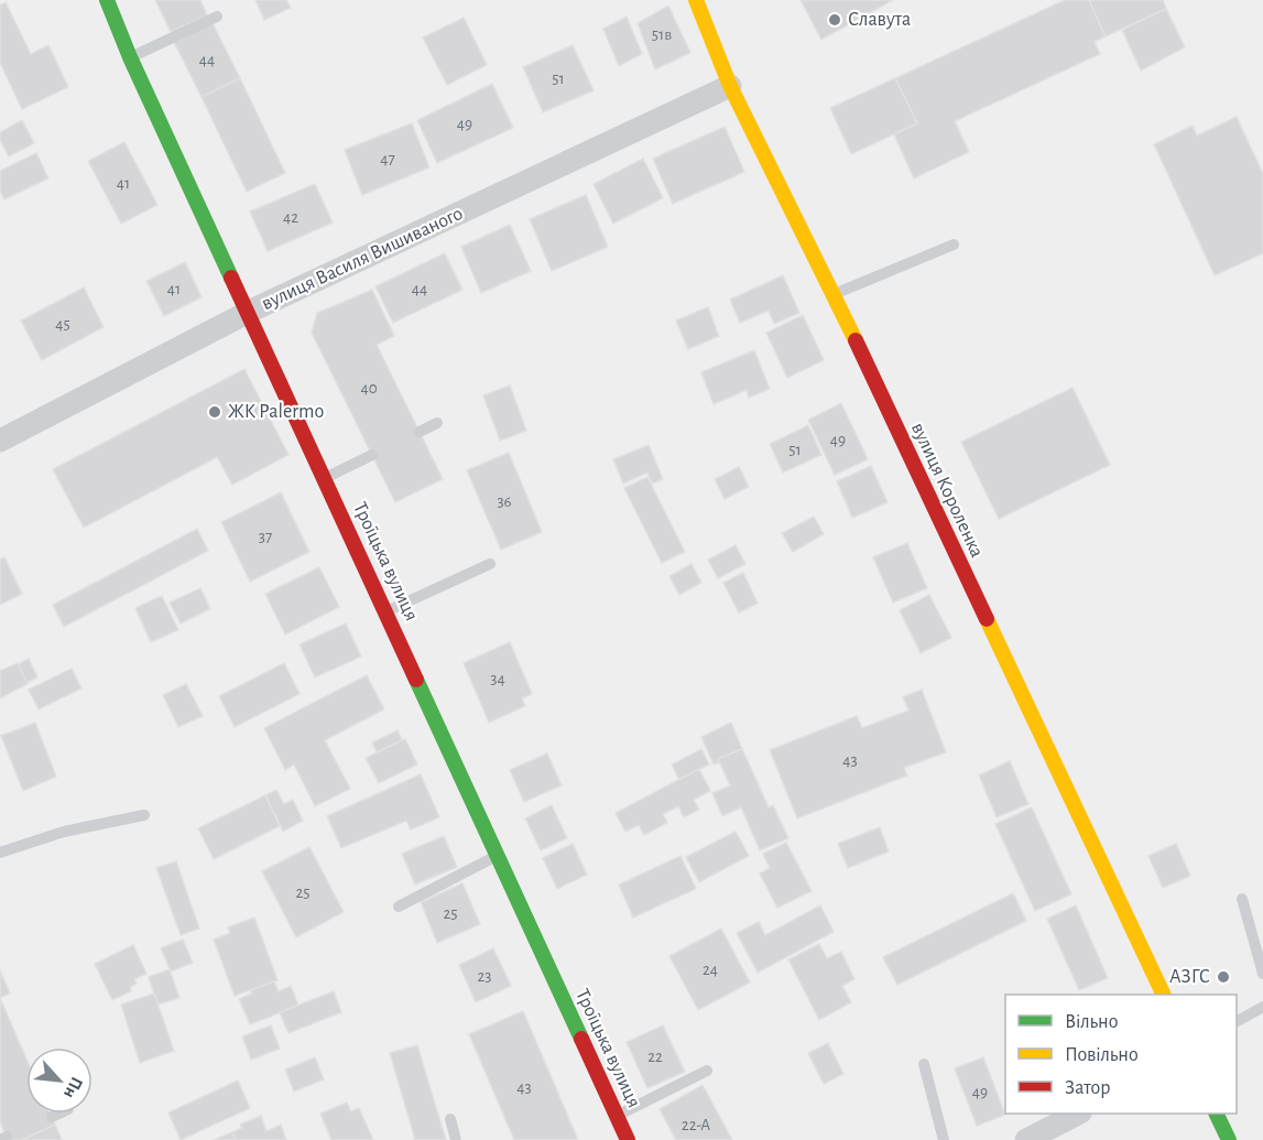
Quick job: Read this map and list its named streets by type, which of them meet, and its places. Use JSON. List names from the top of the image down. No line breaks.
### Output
{"streets":{"street":["вулиця Василя Вишиваного","вулиця Короленка","Троїцька вулиця"]},"crossings":[["вулиця Василя Вишиваного","вулиця Короленка"],["вулиця Василя Вишиваного","Троїцька вулиця"]],"places":["Славута","ЖК Palermo","АЗГС"],"house_numbers":["51в","44","51","49","47","41","42","41","44","45","40","49","51","36","37","34","43","25","25","24","23","22","43","49","22-А"],"legend":["Вільно","Повільно","Затор"],"north":"bottom right"}
